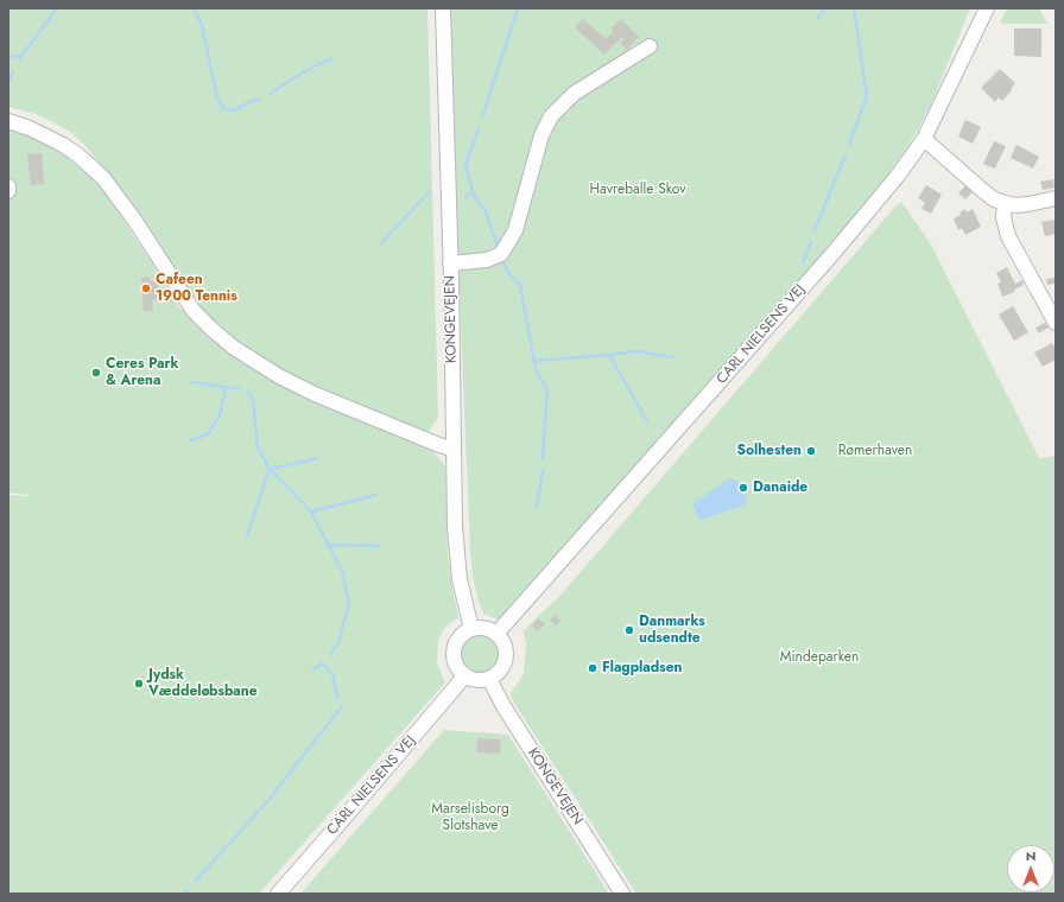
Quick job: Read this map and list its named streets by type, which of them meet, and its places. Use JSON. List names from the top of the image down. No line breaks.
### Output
{"streets":{"street":["KONGEVEJEN","CARL NIELSENS VEJ"]},"crossings":[["KONGEVEJEN","CARL NIELSENS VEJ"]],"parks":["Havreballe Skov","Rømerhaven","Mindeparken","Marselisborg Slotshave"],"places":["Cafeen 1900 Tennis","Ceres Park & Arena","Solhesten","Danaide","Danmarks udsendte","Flagpladsen","Jydsk Væddeløbsbane"],"north":"top"}
